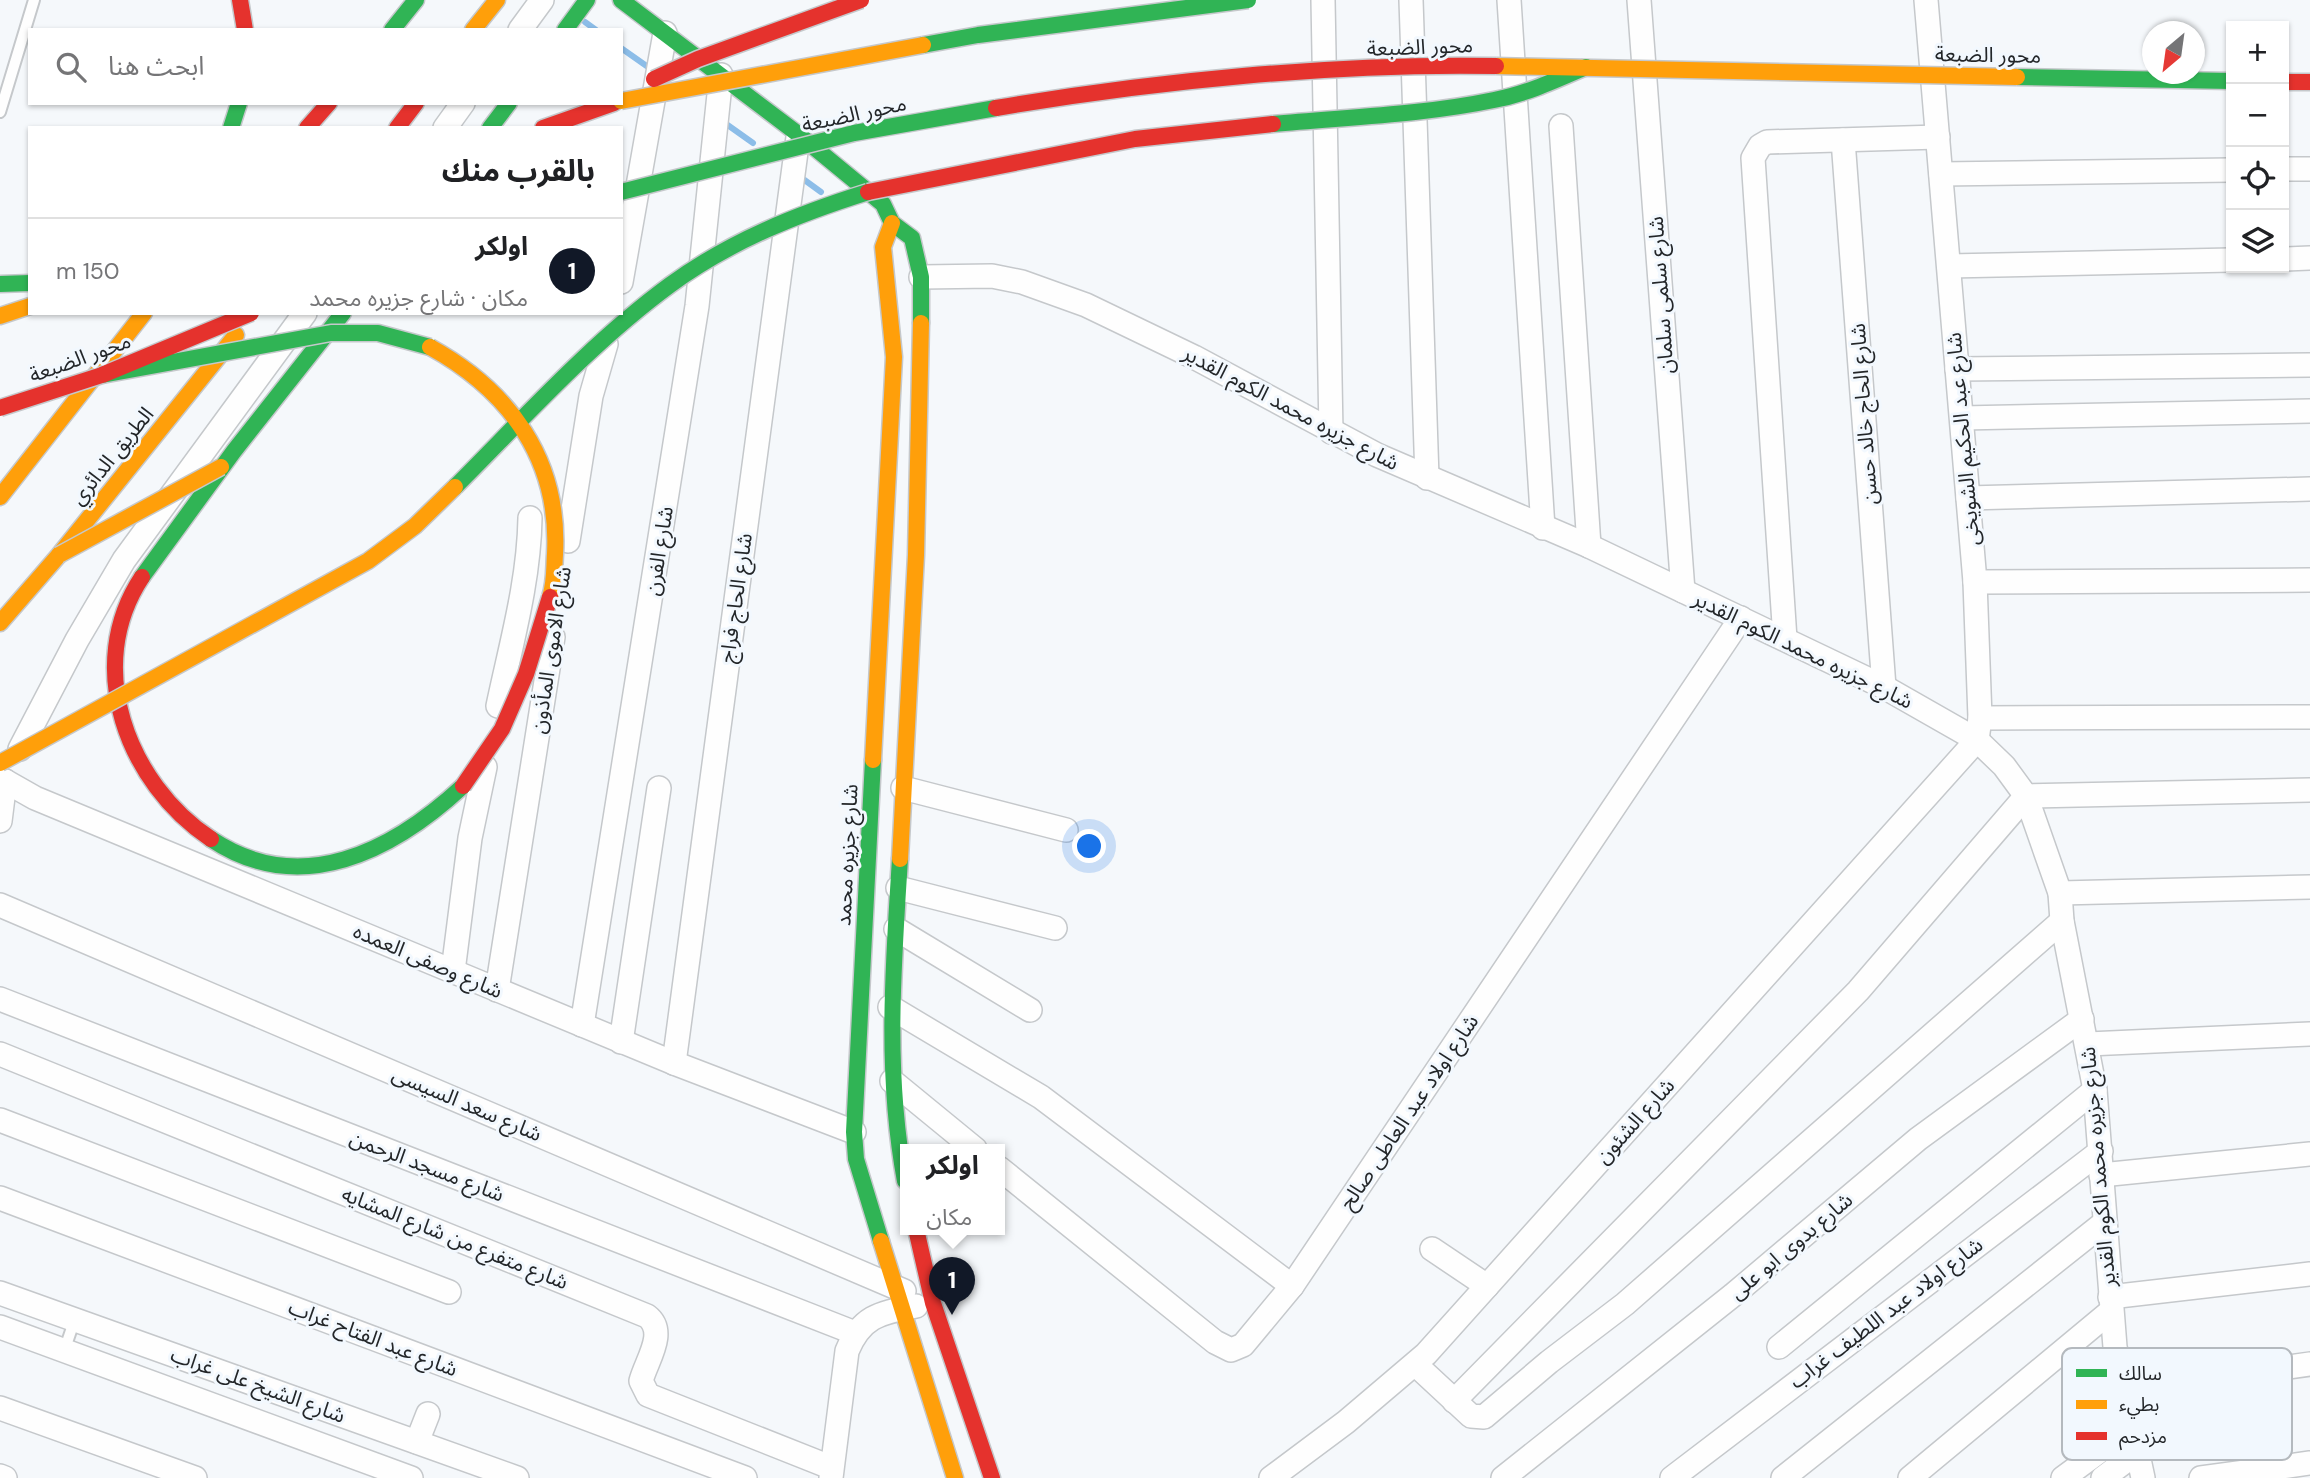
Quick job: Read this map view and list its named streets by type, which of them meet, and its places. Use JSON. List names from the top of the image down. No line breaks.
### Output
{"streets":{"main road":["محور الضبعة","الطريق الدائري","شارع جزيره محمد"],"street":["شارع سلمى سلمان","شارع جزيره محمد الكوم القدير","شارع الحاج خالد حسن","شارع عبد الحكيم الشويخى","شارع الفرن","شارع الحاج فراج","شارع الاموى المأذون","شارع وصفى العمده","شارع سعد السيسى","شارع اولاد عبد العاطى صالح","شارع الشئون","شارع مسجد الرحمن","شارع متفرع من شارع المشايه","شارع بدوى ابو على","شارع اولاد عبد اللطيف غراب","شارع عبد الفتاح غراب","شارع الشيخ على غراب"]},"crossings":[["شارع سلمى سلمان","شارع جزيره محمد الكوم القدير"],["شارع جزيره محمد الكوم القدير","شارع الحاج خالد حسن"],["شارع جزيره محمد الكوم القدير","شارع عبد الحكيم الشويخى"],["شارع جزيره محمد الكوم القدير","شارع اولاد عبد العاطى صالح"],["شارع جزيره محمد الكوم القدير","شارع الشئون"],["شارع جزيره محمد الكوم القدير","شارع بدوى ابو على"],["شارع جزيره محمد الكوم القدير","شارع اولاد عبد اللطيف غراب"],["شارع عبد الحكيم الشويخى","شارع الشئون"],["شارع الفرن","شارع وصفى العمده"],["شارع الحاج فراج","شارع وصفى العمده"],["شارع الاموى المأذون","شارع وصفى العمده"],["شارع جزيره محمد","شارع وصفى العمده"],["شارع جزيره محمد","شارع سعد السيسى"]],"legend":["سالك","بطيء","مزدحم"],"north":"bottom left","page":{"map_buttons":["+","−"],"search":"ابحث هنا","heading":"بالقرب منك","list":[{"mark":"1","name":"اولكر","note":"مكان · شارع جزيره محمد","value":"150 m"}],"popup":["اولكر","مكان"],"pins":"1"}}
